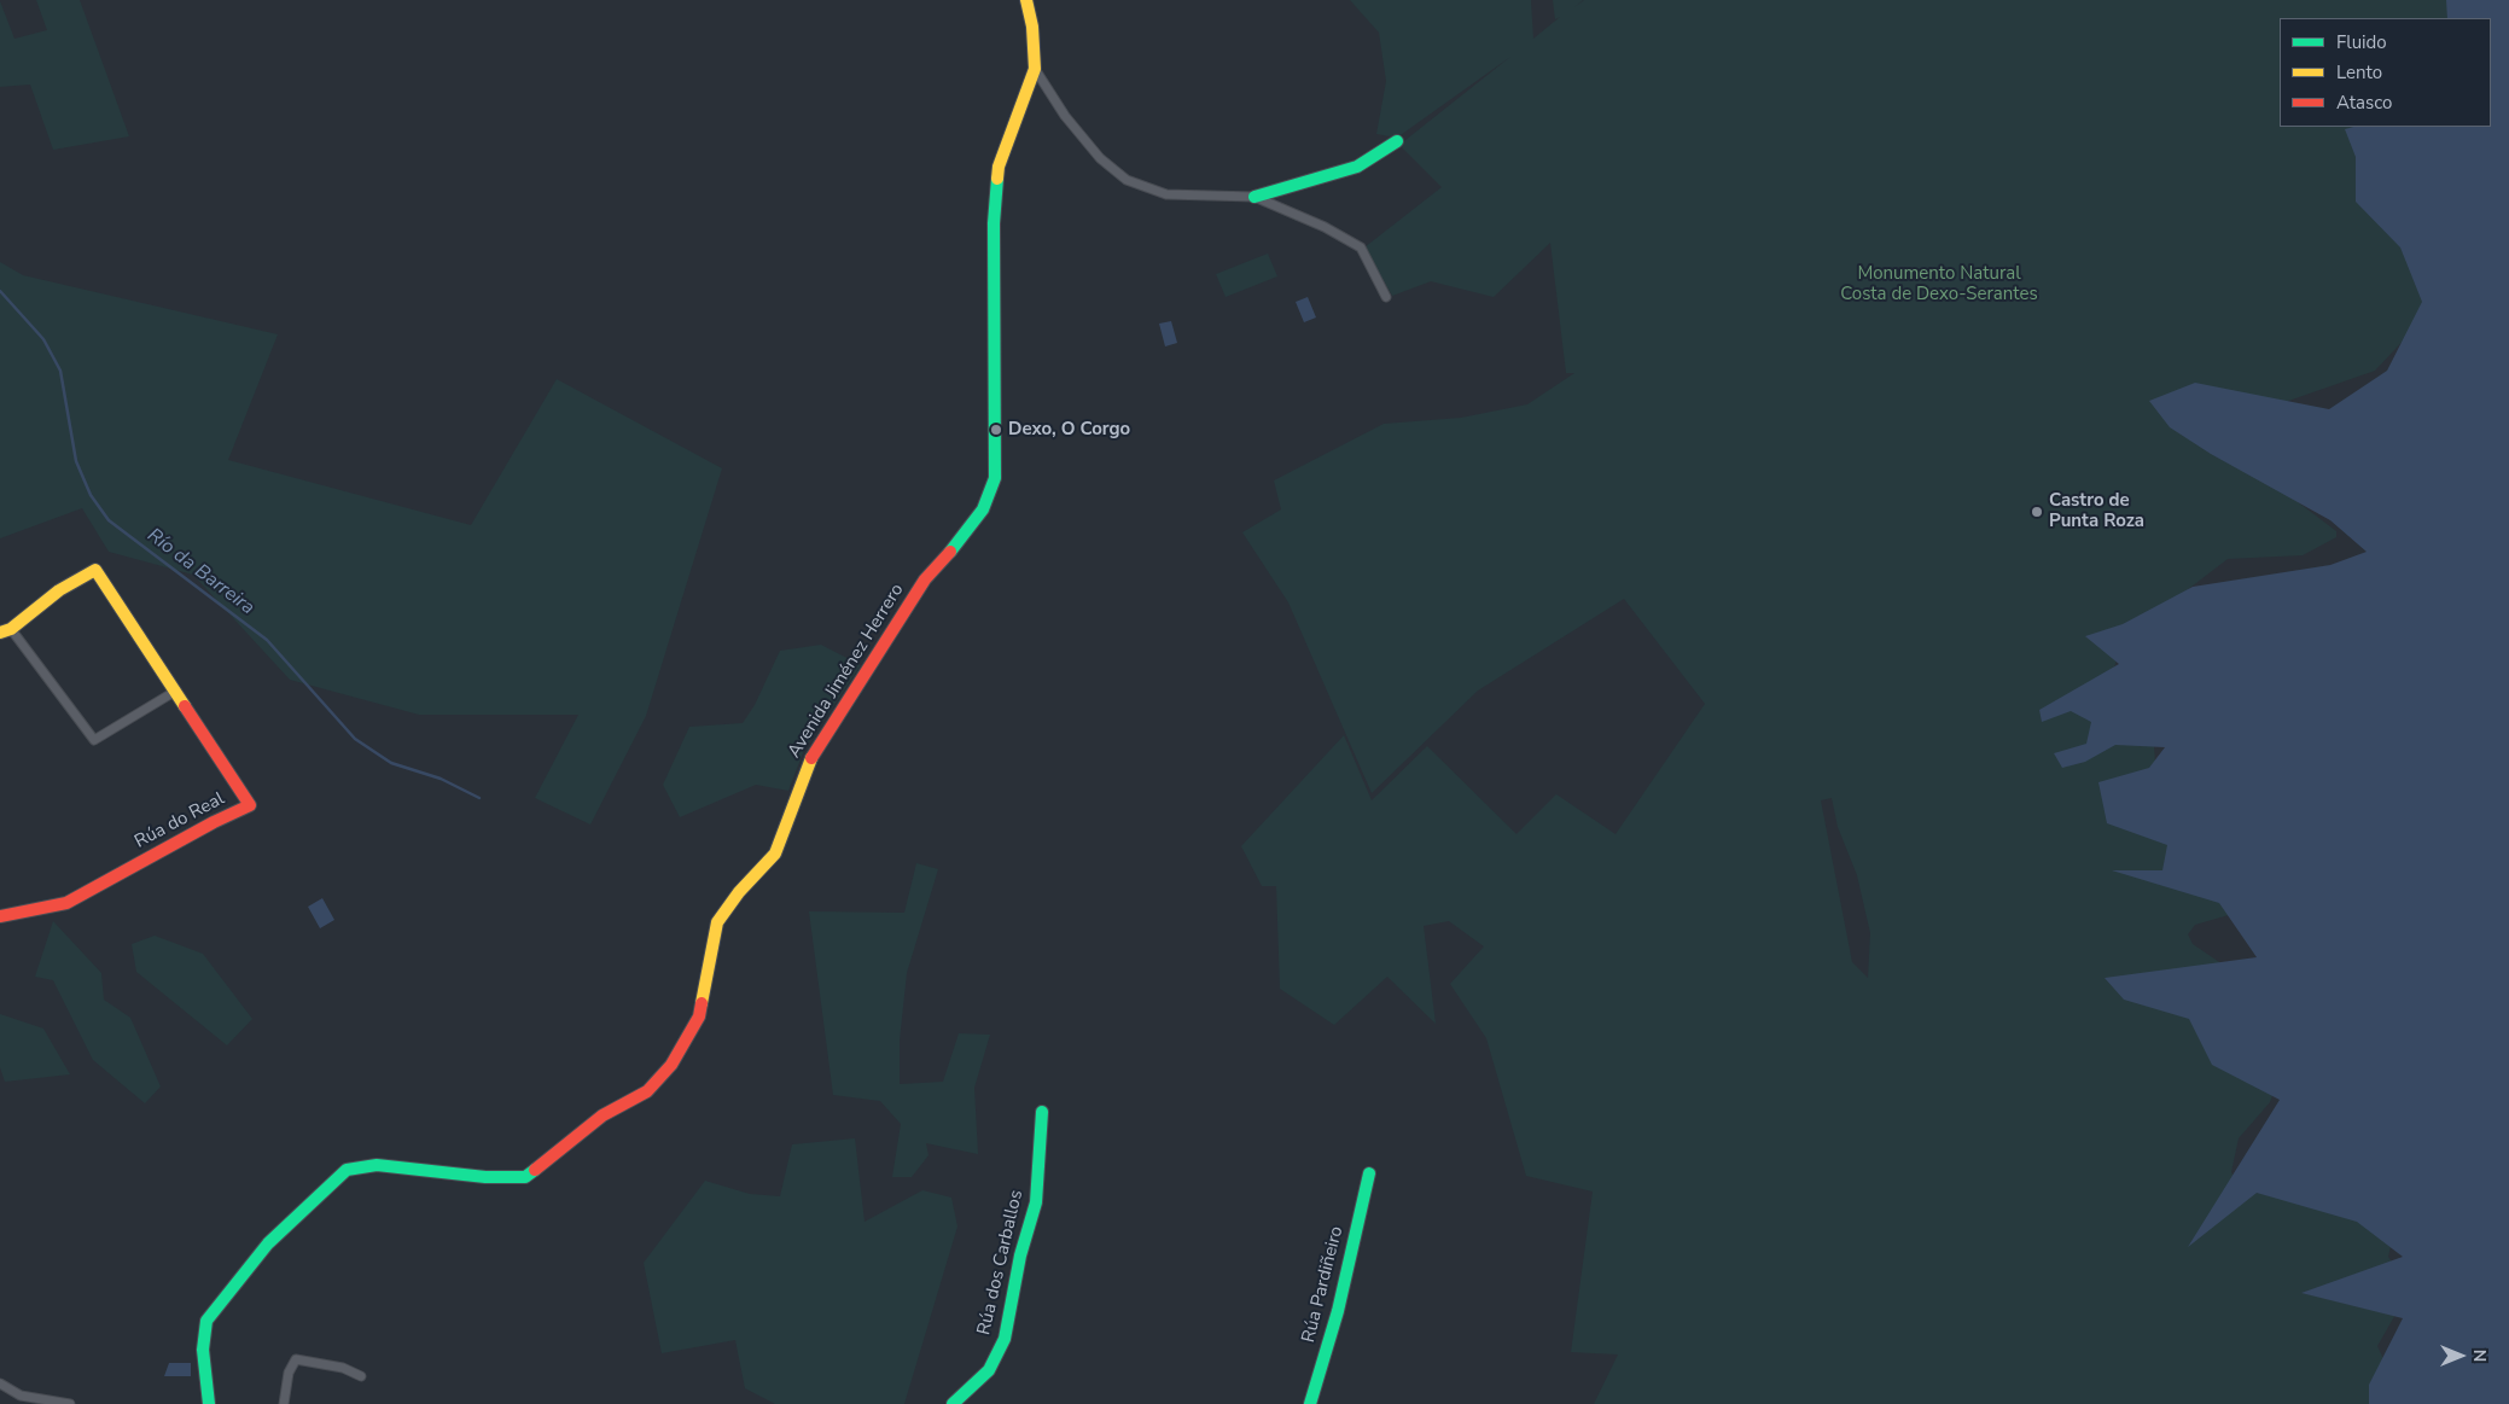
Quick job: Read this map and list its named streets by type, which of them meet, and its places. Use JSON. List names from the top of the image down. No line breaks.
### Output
{"streets":{"street":["Avenida Jiménez Herrero","Rúa do Real","Rúa dos Carballos","Rúa Pardiñeiro"]},"water":["Río da Barreira"],"parks":["Monumento Natural Costa de Dexo-Serantes"],"places":["Dexo, O Corgo","Castro de Punta Roza"],"legend":["Fluido","Lento","Atasco"],"north":"right"}
